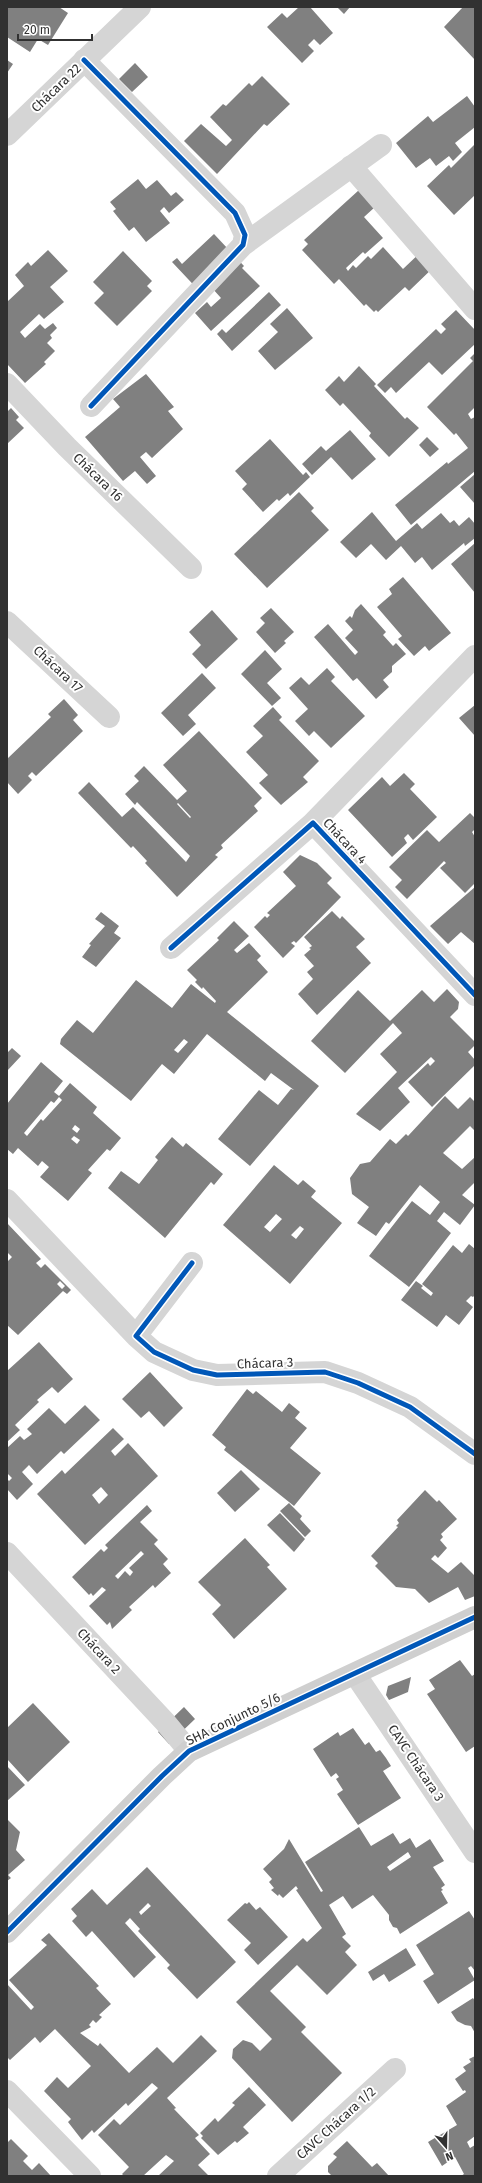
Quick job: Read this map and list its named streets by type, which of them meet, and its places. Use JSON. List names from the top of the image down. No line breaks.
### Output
{"streets":{"street":["Chácara 22","Chácara 16","Chácara 17","Chácara 4","Chácara 3","Chácara 2","SHA Conjunto 5/6","CAVC Chácara 3","CAVC Chácara 1/2"]},"crossings":[["Chácara 2","SHA Conjunto 5/6"],["SHA Conjunto 5/6","CAVC Chácara 3"]],"scale_bar":"20 m","north":"bottom"}
